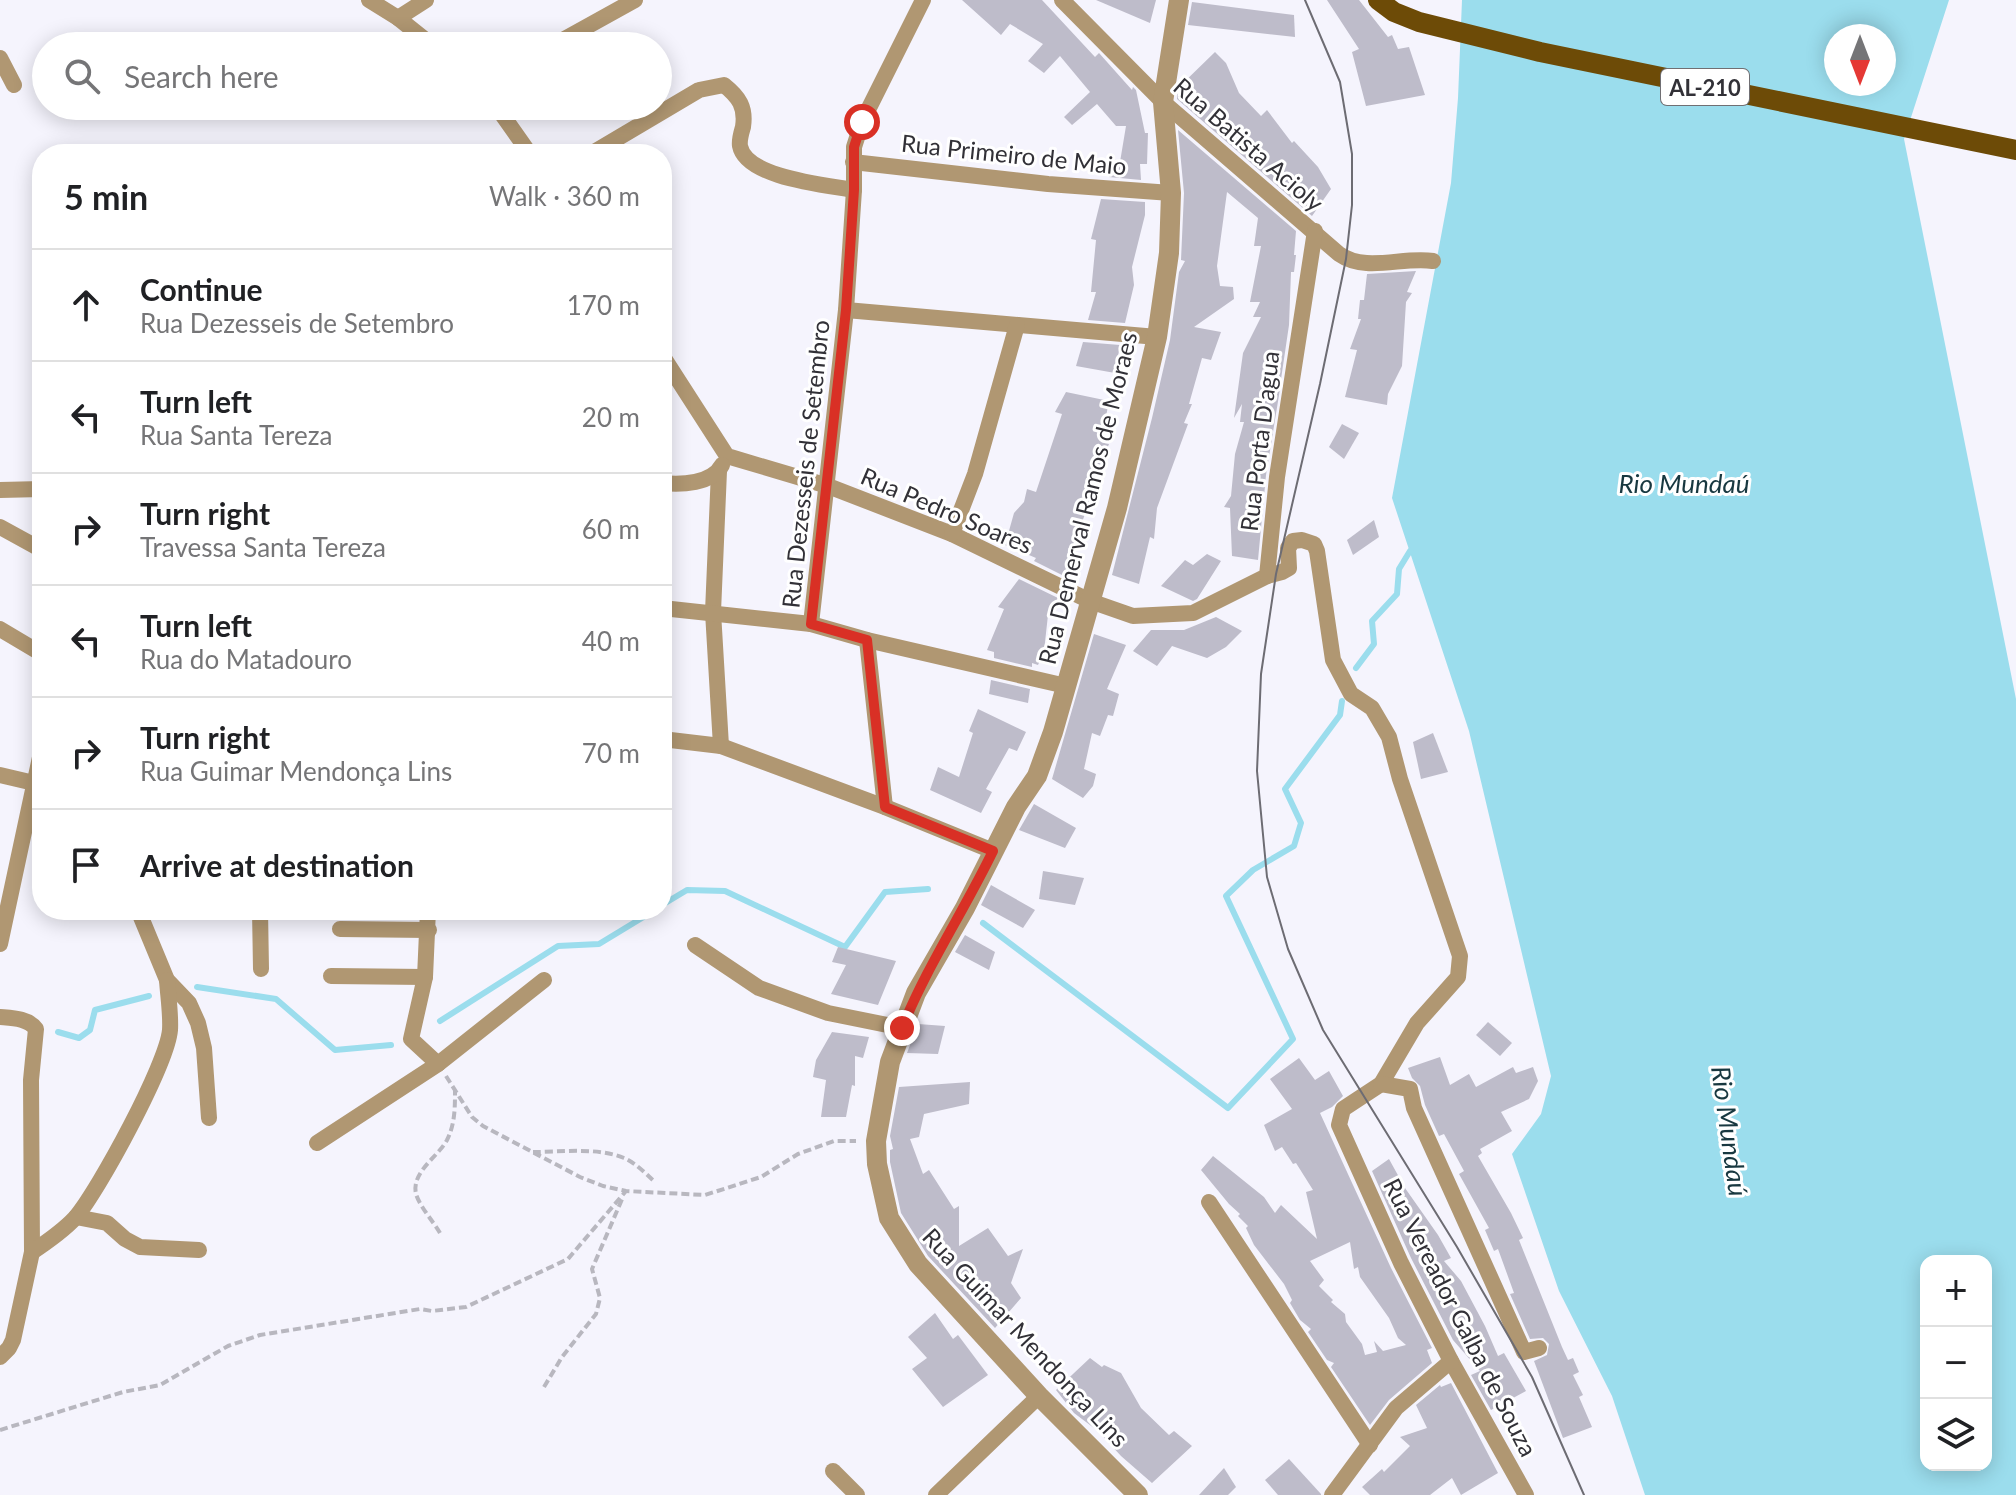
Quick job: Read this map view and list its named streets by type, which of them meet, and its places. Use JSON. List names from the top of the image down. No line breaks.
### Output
{"streets":{"main road":["AL-210"],"street":["Rua Batista Acioly","Rua Primeiro de Maio","Rua Porta D'agua","Rua Dezesseis de Setembro","Rua Demerval Ramos de Moraes","Rua Pedro Soares","Rua Vereador Galba de Souza","Rua Guimar Mendonça Lins"]},"crossings":[["Rua Batista Acioly","Rua Porta D'agua"],["Rua Batista Acioly","Rua Demerval Ramos de Moraes"],["Rua Primeiro de Maio","Rua Dezesseis de Setembro"],["Rua Primeiro de Maio","Rua Demerval Ramos de Moraes"],["Rua Porta D'agua","Rua Pedro Soares"],["Rua Dezesseis de Setembro","Rua Demerval Ramos de Moraes"],["Rua Dezesseis de Setembro","Rua Pedro Soares"],["Rua Demerval Ramos de Moraes","Rua Pedro Soares"],["Rua Demerval Ramos de Moraes","Rua Guimar Mendonça Lins"]],"water":["Rio Mundaú"],"north":"bottom","page":{"search":"Search here","heading":["5 min","Walk · 360 m"],"list":[["Continue","Rua Dezesseis de Setembro","170 m"],["Turn left","Rua Santa Tereza","20 m"],["Turn right","Travessa Santa Tereza","60 m"],["Turn left","Rua do Matadouro","40 m"],["Turn right","Rua Guimar Mendonça Lins","70 m"],"Arrive at destination"],"map_buttons":["+","−"]}}
